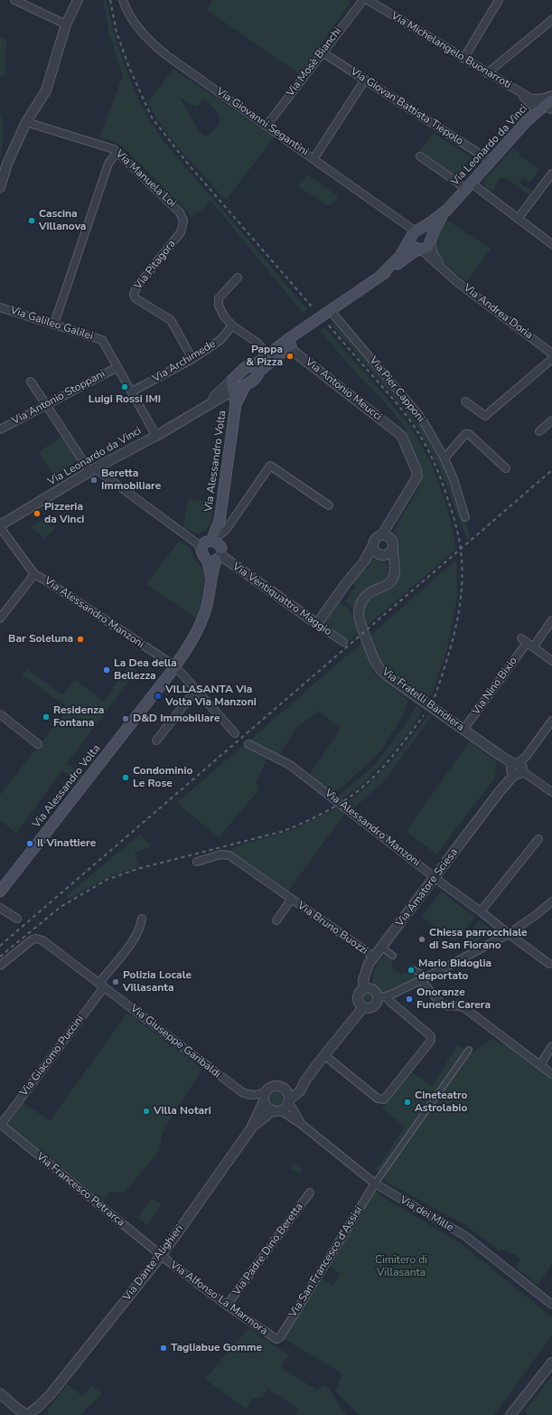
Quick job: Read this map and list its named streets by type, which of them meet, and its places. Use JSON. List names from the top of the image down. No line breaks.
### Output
{"streets":{"main road":["Via Leonardo da Vinci","Via Alessandro Volta"],"street":["Via Michelangelo Buonarroti","Via Mosè Bianchi","Via Giovan Battista Tiepolo","Via Giovanni Segantini","Via Manuela Loi","Via Pitagora","Via Andrea Doria","Via Galileo Galilei","Via Archimede","Via Antonio Meucci","Via Pier Capponi","Via Antonio Stoppani","Via Ventiquattro Maggio","Via Alessandro Manzoni","Via Nino Bixio","Via Fratelli Bandiera","Via Amatore Sciesa","Via Bruno Buozzi","Via Giuseppe Garibaldi","Via Giacomo Puccini","Via Francesco Petrarca","Via dei Mille","Via Padre Dino Beretta","Via San Francesco d'Assisi","Via Dante Alighieri","Via Alfonso La Marmora"]},"crossings":[["Via Michelangelo Buonarroti","Via Leonardo da Vinci"],["Via Mosè Bianchi","Via Giovan Battista Tiepolo"],["Via Mosè Bianchi","Via Giovanni Segantini"],["Via Giovan Battista Tiepolo","Via Leonardo da Vinci"],["Via Giovanni Segantini","Via Leonardo da Vinci"],["Via Giovanni Segantini","Via Andrea Doria"],["Via Leonardo da Vinci","Via Andrea Doria"],["Via Leonardo da Vinci","Via Galileo Galilei"],["Via Leonardo da Vinci","Via Antonio Meucci"],["Via Leonardo da Vinci","Via Pier Capponi"],["Via Leonardo da Vinci","Via Alessandro Volta"],["Via Leonardo da Vinci","Via Alessandro Manzoni"],["Via Manuela Loi","Via Pitagora"],["Via Pitagora","Via Archimede"],["Via Galileo Galilei","Via Archimede"],["Via Galileo Galilei","Via Antonio Stoppani"],["Via Antonio Meucci","Via Fratelli Bandiera"],["Via Alessandro Volta","Via Ventiquattro Maggio"],["Via Alessandro Volta","Via Alessandro Manzoni"],["Via Alessandro Manzoni","Via Amatore Sciesa"],["Via Nino Bixio","Via Fratelli Bandiera"],["Via Fratelli Bandiera","Via Amatore Sciesa"],["Via Amatore Sciesa","Via Bruno Buozzi"],["Via Giuseppe Garibaldi","Via Giacomo Puccini"],["Via Giuseppe Garibaldi","Via dei Mille"],["Via Giuseppe Garibaldi","Via Dante Alighieri"],["Via Giacomo Puccini","Via Francesco Petrarca"],["Via Francesco Petrarca","Via Dante Alighieri"],["Via Francesco Petrarca","Via Alfonso La Marmora"],["Via dei Mille","Via San Francesco d'Assisi"],["Via dei Mille","Via Dante Alighieri"],["Via Padre Dino Beretta","Via Alfonso La Marmora"],["Via San Francesco d'Assisi","Via Alfonso La Marmora"],["Via Dante Alighieri","Via Alfonso La Marmora"]],"parks":["Cimitero di Villasanta"],"places":["Cascina Villanova","Pappa & Pizza","Luigi Rossi IMI","Beretta Immobiliare","Pizzeria da Vinci","Bar Soleluna","La Dea della Bellezza","VILLASANTA Via Volta Via Manzoni","Residenza Fontana","D&D Immobiliare","Condominio Le Rose","Il Vinattiere","Chiesa parrocchiale di San Fiorano","Mario Bidoglia deportato","Polizia Locale Villasanta","Onoranze Funebri Carera","Cineteatro Astrolabio","Villa Notari","Tagliabue Gomme"]}
